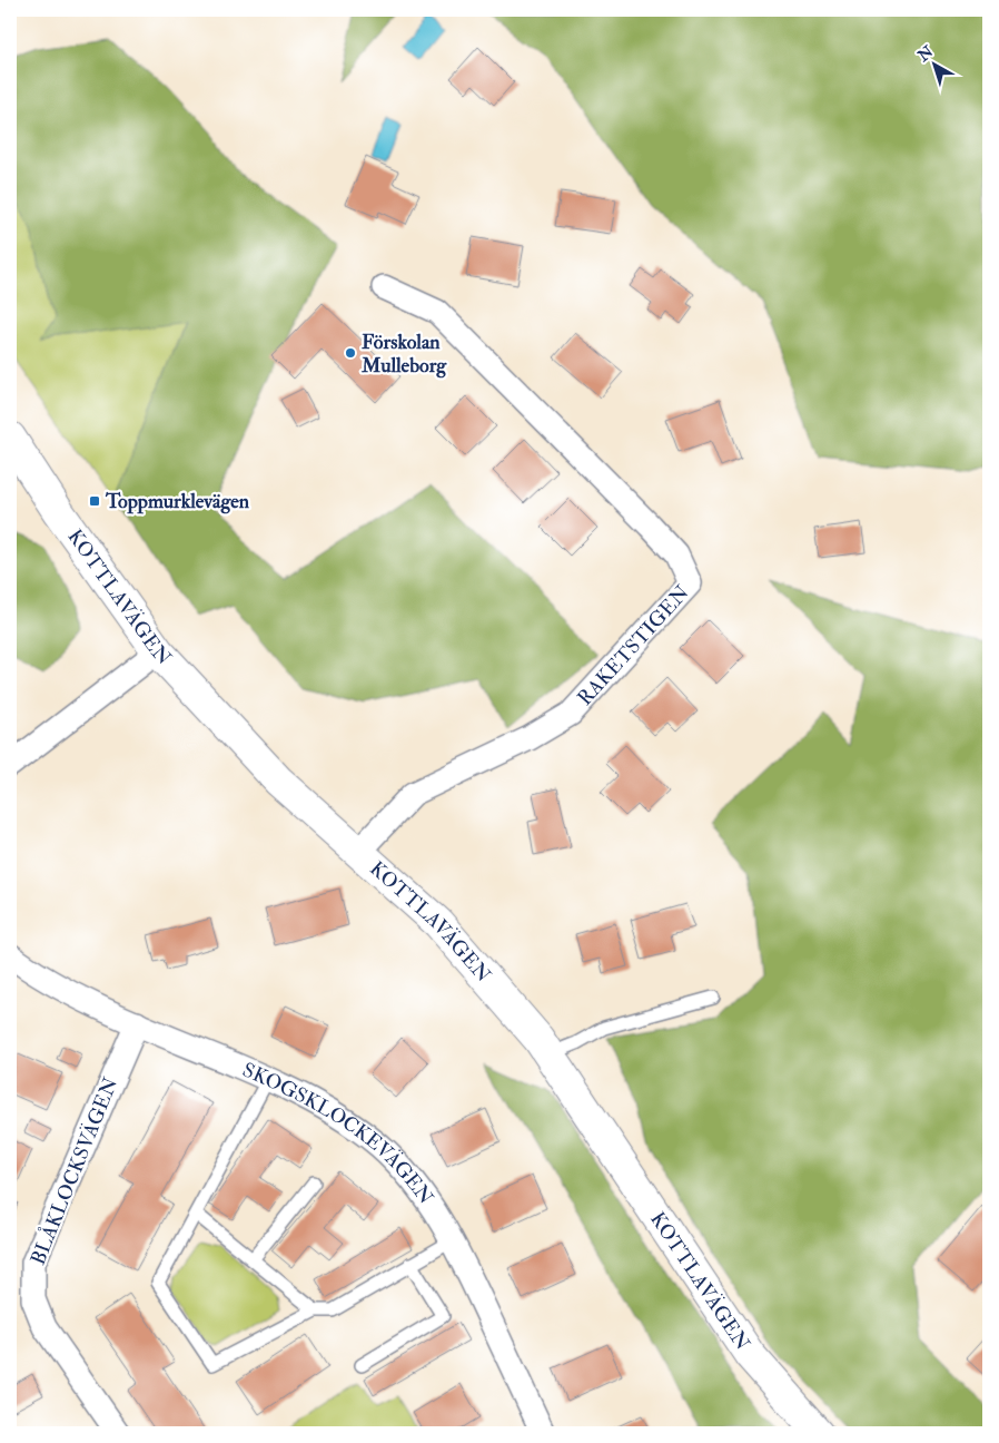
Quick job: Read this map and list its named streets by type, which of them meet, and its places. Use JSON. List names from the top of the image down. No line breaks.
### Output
{"streets":{"street":["KOTTLAVÄGEN","RAKETSTIGEN","SKOGSKLOCKEVÄGEN","BLÅKLOCKSVÄGEN"]},"crossings":[["KOTTLAVÄGEN","RAKETSTIGEN"],["SKOGSKLOCKEVÄGEN","BLÅKLOCKSVÄGEN"]],"places":{"other":["Förskolan Mulleborg"],"transit":["Toppmurklevägen"]},"north":"top left"}
